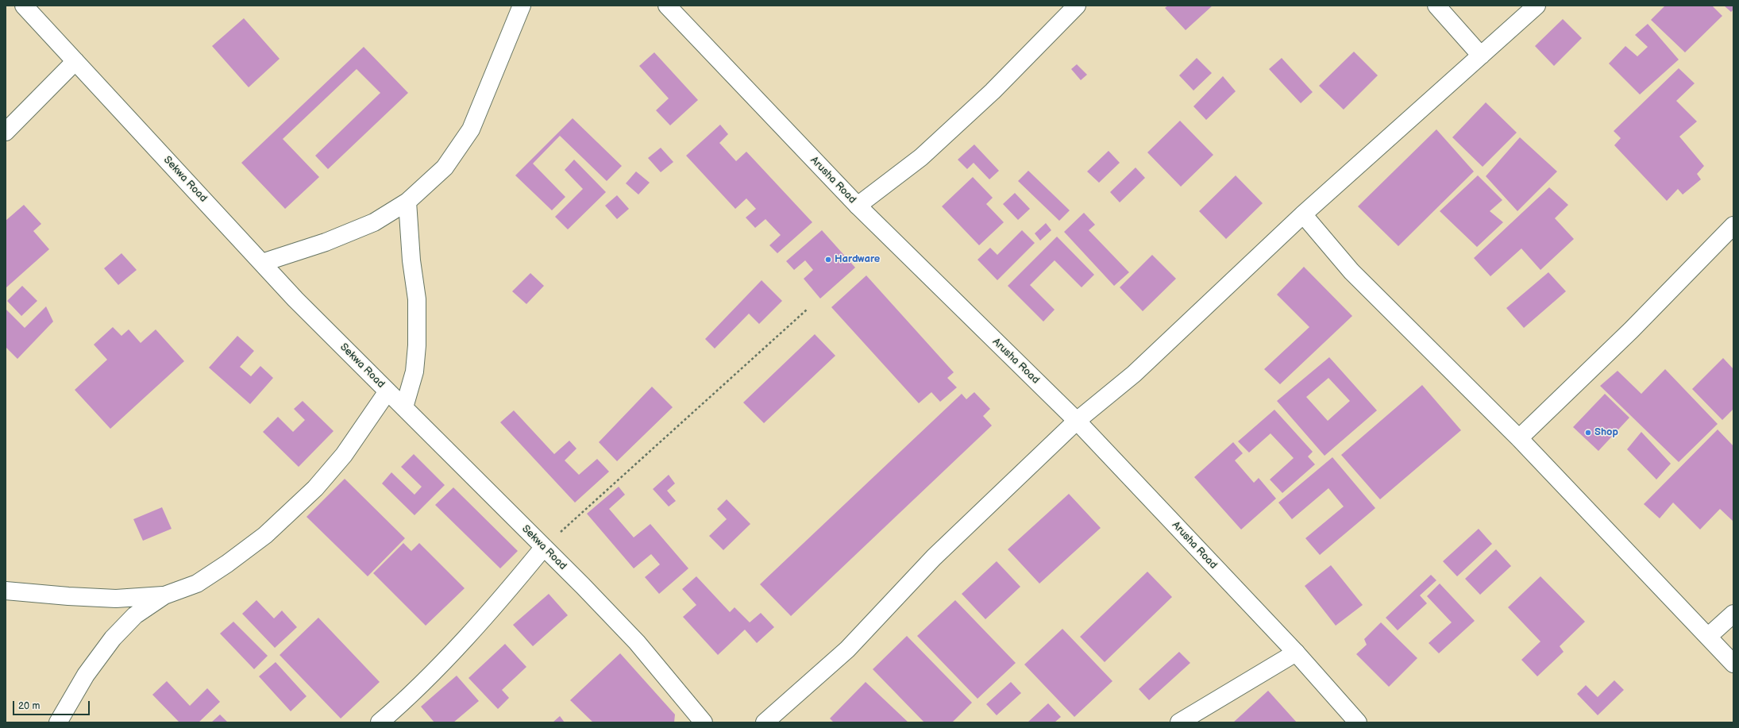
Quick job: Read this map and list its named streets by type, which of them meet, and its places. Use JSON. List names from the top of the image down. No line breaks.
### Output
{"streets":{"street":["Sekwa Road","Arusha Road"]},"places":["Hardware","Shop"],"scale_bar":"20 m"}
